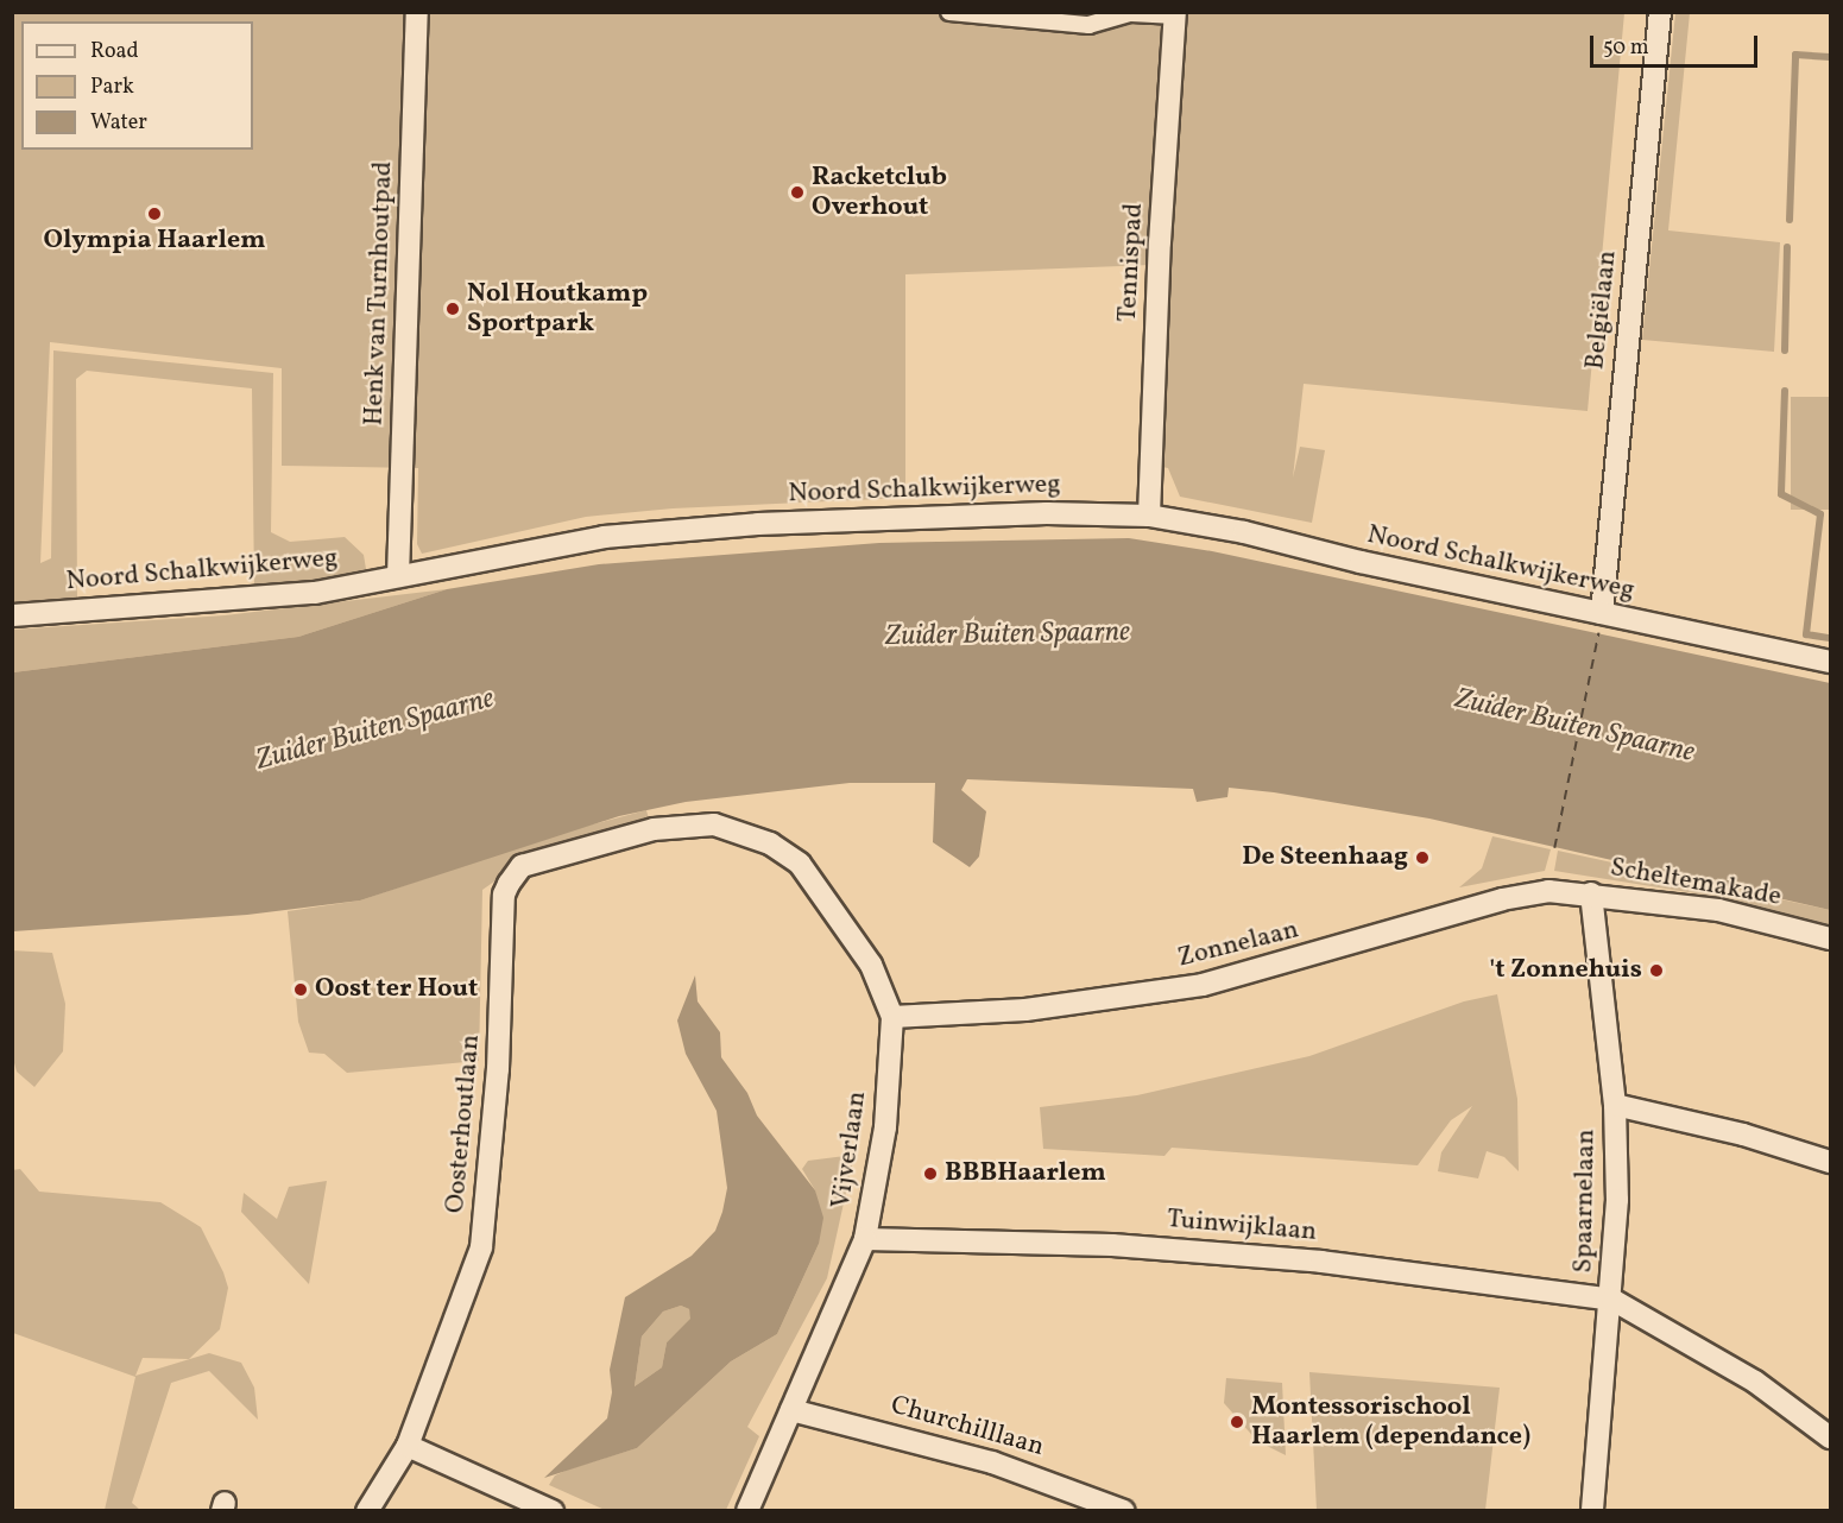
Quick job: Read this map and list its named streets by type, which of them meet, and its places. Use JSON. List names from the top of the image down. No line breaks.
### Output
{"streets":{"street":["Tennispad","Henk van Turnhoutpad","Belgiëlaan","Noord Schalkwijkerweg","Scheltemakade","Zonnelaan","Oosterhoutlaan","Vijverlaan","Spaarnelaan","Tuinwijklaan","Churchilllaan"]},"crossings":[["Tennispad","Noord Schalkwijkerweg"],["Henk van Turnhoutpad","Noord Schalkwijkerweg"],["Belgiëlaan","Noord Schalkwijkerweg"],["Scheltemakade","Zonnelaan"],["Scheltemakade","Spaarnelaan"],["Zonnelaan","Vijverlaan"],["Zonnelaan","Spaarnelaan"],["Oosterhoutlaan","Vijverlaan"],["Vijverlaan","Tuinwijklaan"],["Vijverlaan","Churchilllaan"],["Spaarnelaan","Tuinwijklaan"]],"water":["Zuider Buiten Spaarne"],"places":["Racketclub Overhout","Olympia Haarlem","Nol Houtkamp Sportpark","De Steenhaag","'t Zonnehuis","Oost ter Hout","BBBHaarlem","Montessorischool Haarlem (dependance)"],"legend":["Road","Park","Water"],"scale_bar":"50 m"}
